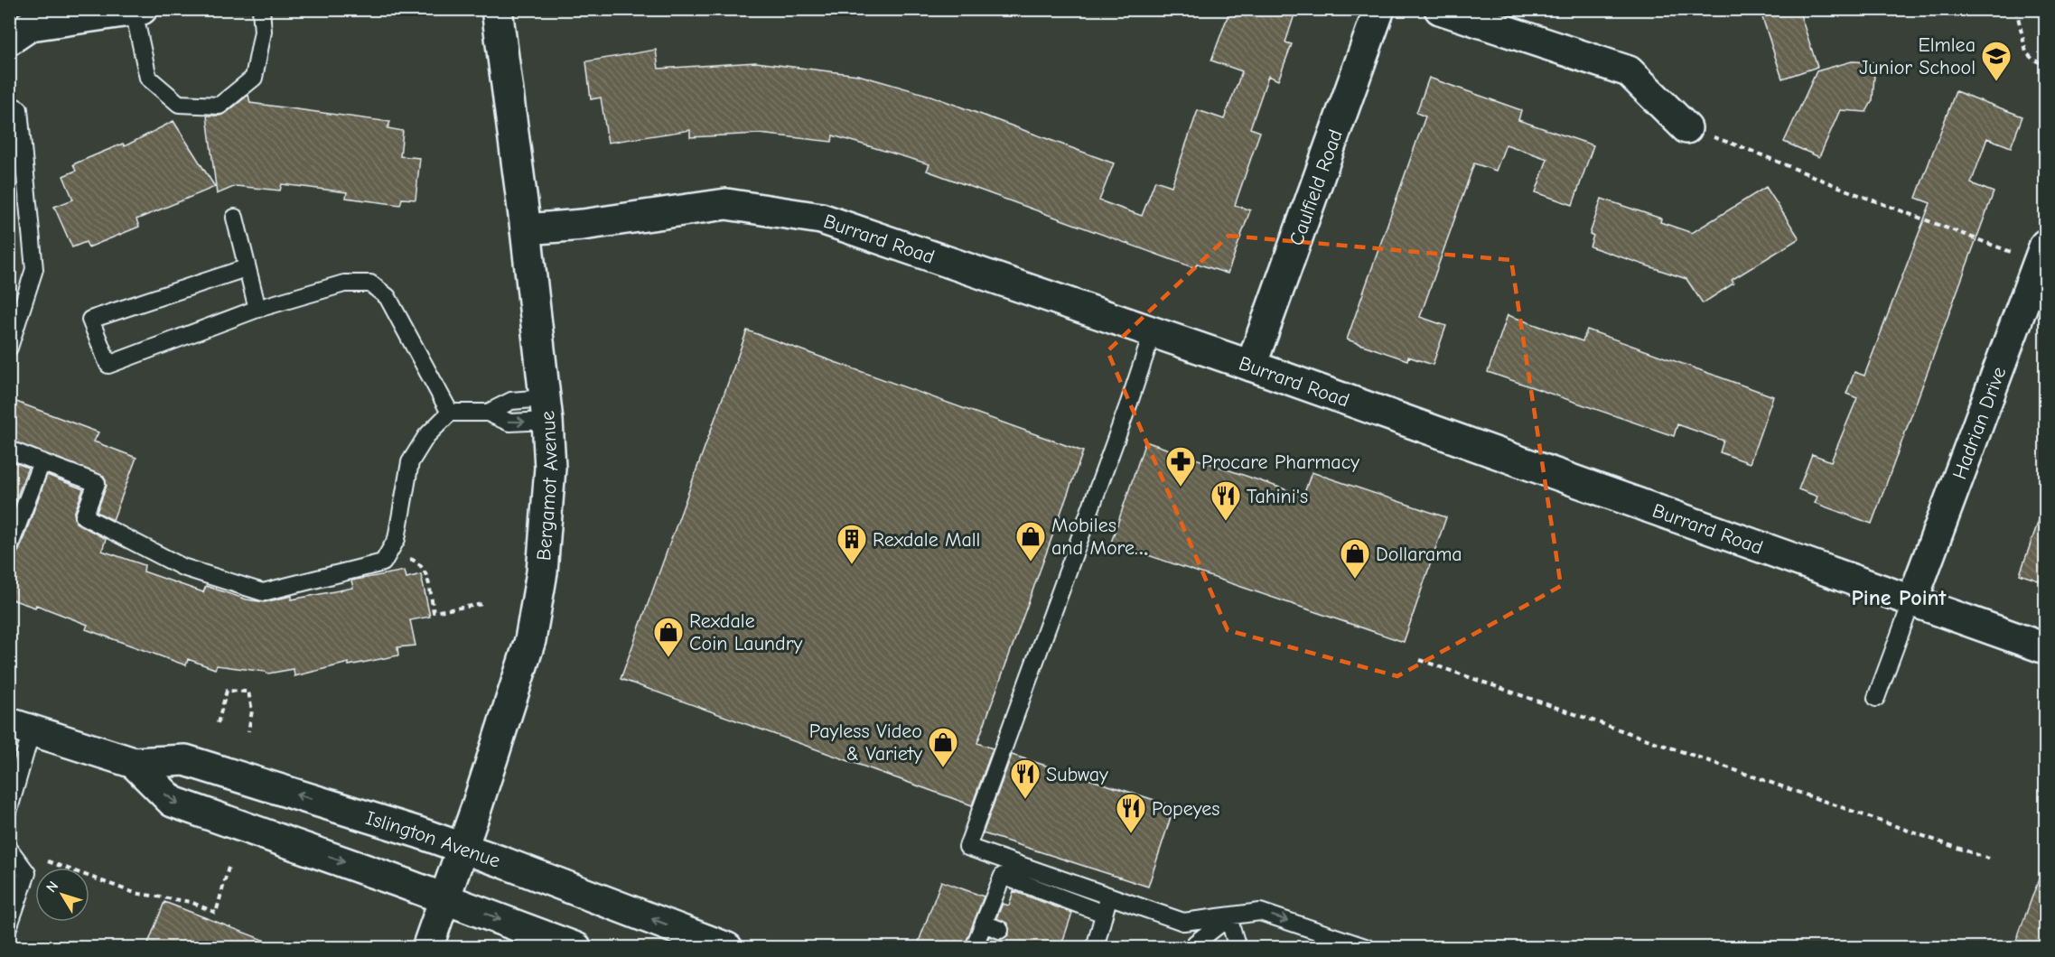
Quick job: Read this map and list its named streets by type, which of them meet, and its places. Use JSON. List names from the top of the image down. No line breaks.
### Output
{"streets":{"street":["Caulfield Road","Burrard Road","Hadrian Drive","Bergamot Avenue","Islington Avenue"]},"crossings":[["Caulfield Road","Burrard Road"],["Burrard Road","Hadrian Drive"],["Burrard Road","Bergamot Avenue"],["Bergamot Avenue","Islington Avenue"]],"districts":["Pine Point"],"places":{"school or university":["Elmlea Junior School"],"pharmacy":["Procare Pharmacy"],"restaurant":["Tahini's","Subway","Popeyes"],"shop":["Mobiles and More…","Dollarama","Rexdale Coin Laundry","Payless Video & Variety"],"building":["Rexdale Mall"]},"north":"top left"}
